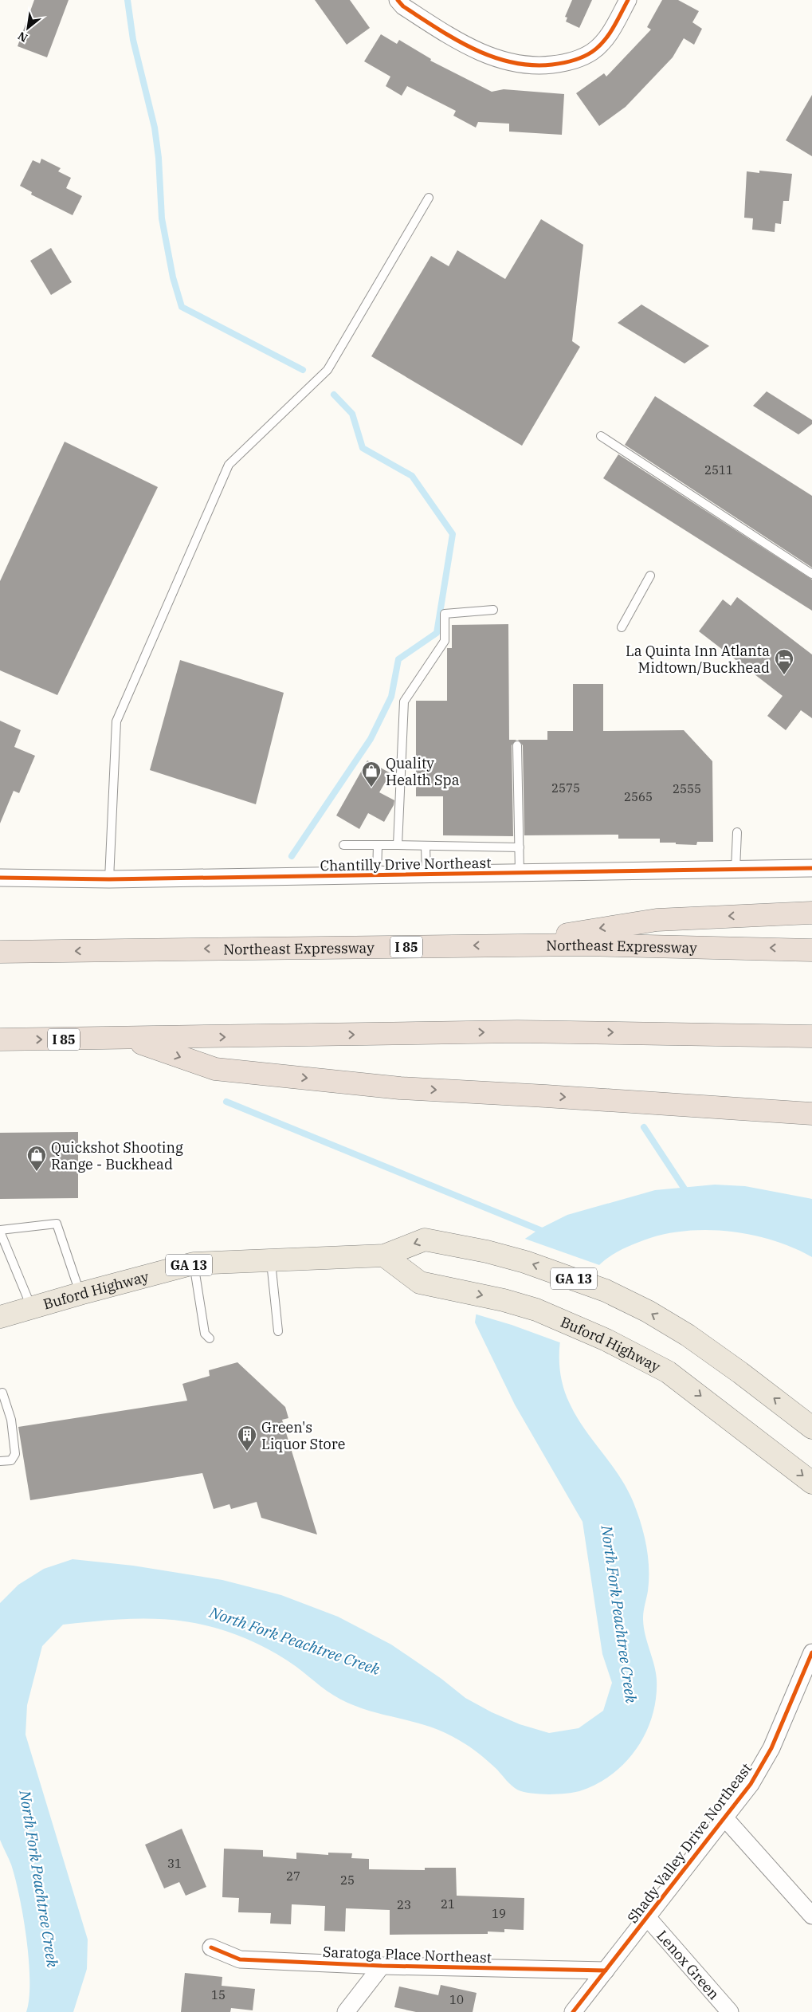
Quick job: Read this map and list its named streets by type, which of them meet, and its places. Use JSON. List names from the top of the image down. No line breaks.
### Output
{"streets":{"highway":["Northeast Expressway","I 85"],"main road":["GA 13","Buford Highway"],"street":["Chantilly Drive Northeast","Shady Valley Drive Northeast","Saratoga Place Northeast","Lenox Green"]},"crossings":[["Shady Valley Drive Northeast","Saratoga Place Northeast"],["Shady Valley Drive Northeast","Lenox Green"]],"water":["North Fork Peachtree Creek"],"places":{"hotel":["La Quinta Inn Atlanta Midtown/Buckhead"],"shop":["Quality Health Spa","Quickshot Shooting Range - Buckhead"],"building":["Green's Liquor Store"]},"house_numbers":["2511","2575","2555","2565","31","27","25","21","23","19","15","10"],"north":"bottom left"}
